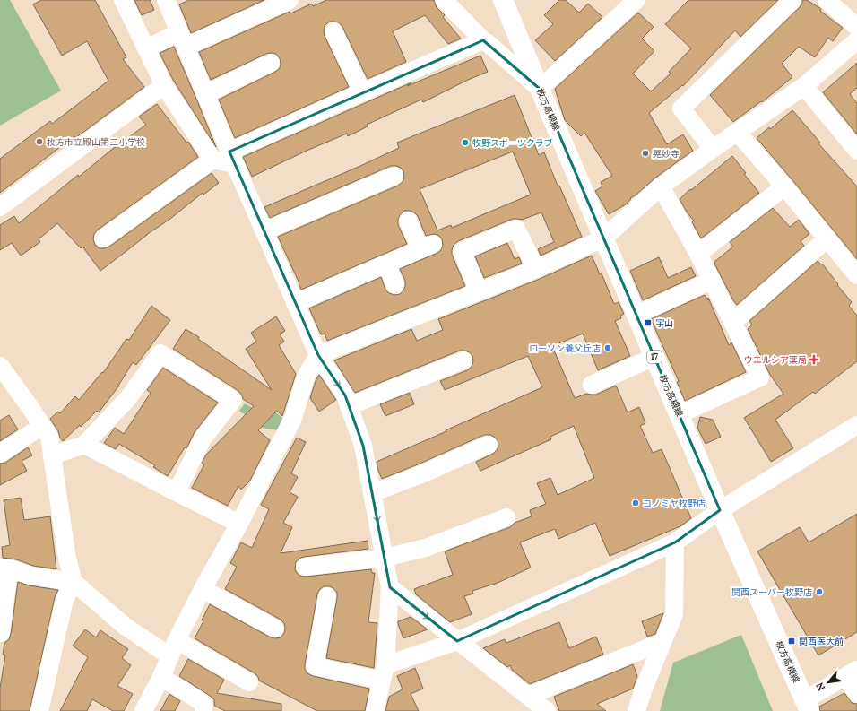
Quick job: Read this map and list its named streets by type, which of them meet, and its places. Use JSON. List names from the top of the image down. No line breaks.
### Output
{"streets":{"main road":["枚方高槻線","17"]},"places":{"other":["枚方市立殿山第二小学校","牧野スポーツクラブ","晃妙寺","ローソン養父丘店","コノミヤ牧野店","関西スーパー牧野店"],"transit":["宇山","関西医大前"],"health":["ウエルシア薬局"]},"north":"bottom left"}
